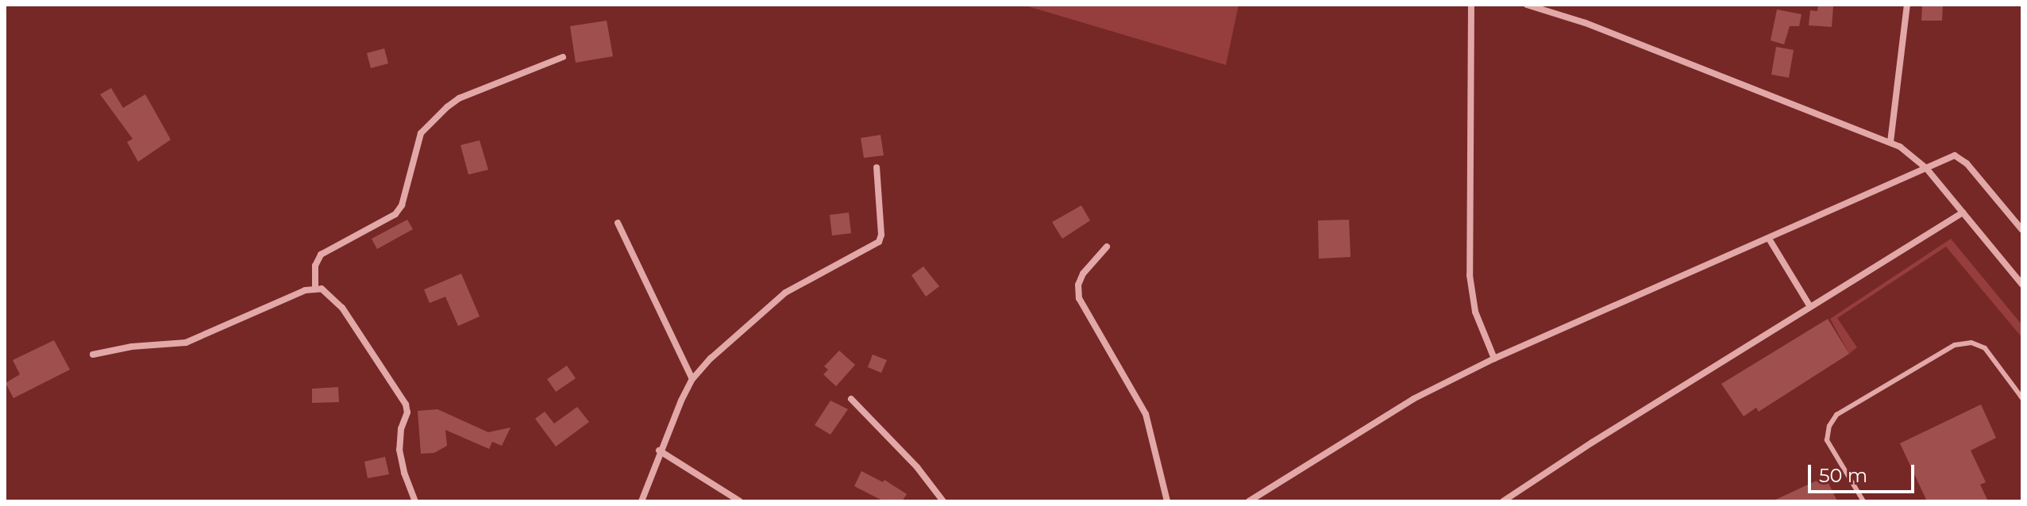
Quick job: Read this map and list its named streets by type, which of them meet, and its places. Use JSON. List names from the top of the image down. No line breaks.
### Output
{"scale_bar":"50 m"}
